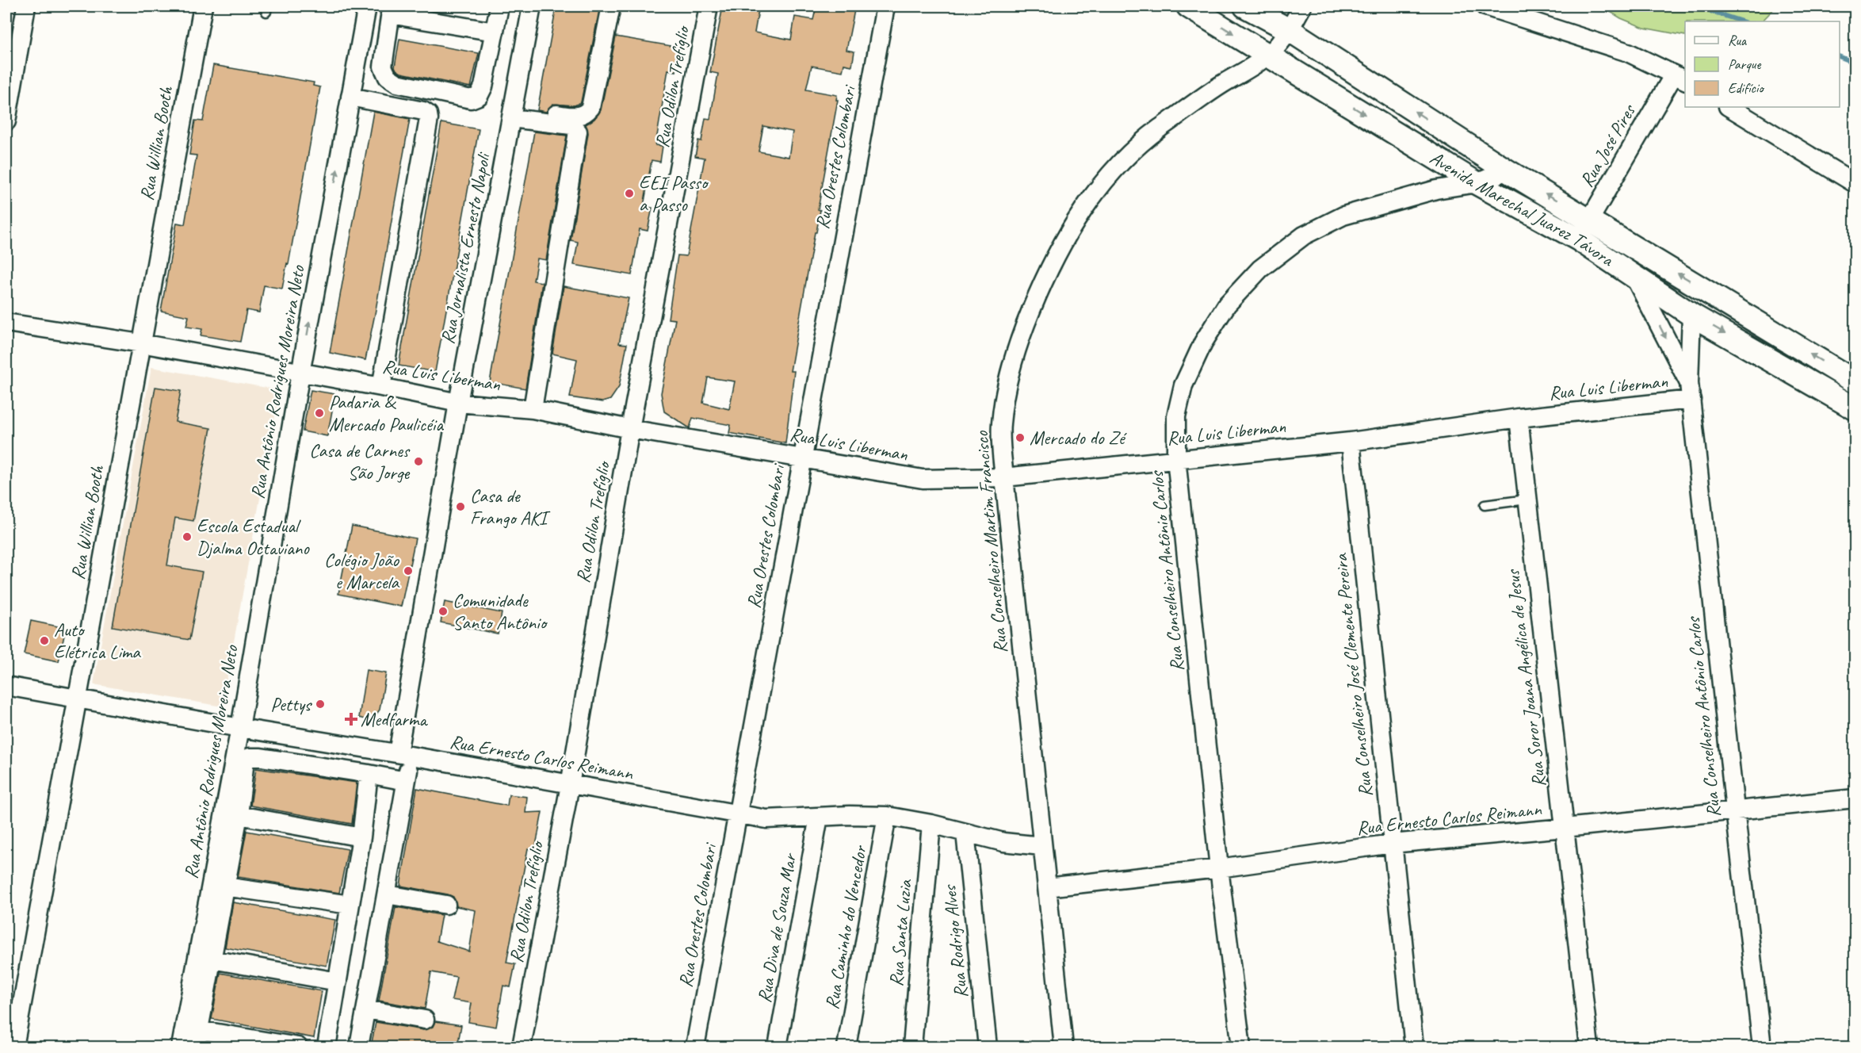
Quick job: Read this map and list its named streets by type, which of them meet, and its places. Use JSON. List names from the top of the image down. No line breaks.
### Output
{"streets":{"street":["Rua Odilon Trefíglio","Rua Willian Booth","Rua José Pires","Rua Orestes Colombari","Avenida Marechal Juarez Távora","Rua Jornalista Ernesto Napoli","Rua Luis Liberman","Rua Antônio Rodrigues Moreira Neto","Rua Conselheiro Martim Francisco","Rua Conselheiro Antônio Carlos","Rua Conselheiro José Clemente Pereira","Rua Soror Joana Angélica de Jesus","Rua Ernesto Carlos Reimann","Rua Caminho do Vencedor","Rua Diva de Souza Mar","Rua Santa Luzia","Rua Rodrigo Alves"]},"crossings":[["Rua Odilon Trefíglio","Rua Luis Liberman"],["Rua Odilon Trefíglio","Rua Ernesto Carlos Reimann"],["Rua Willian Booth","Rua Luis Liberman"],["Rua Willian Booth","Rua Ernesto Carlos Reimann"],["Rua José Pires","Avenida Marechal Juarez Távora"],["Rua Orestes Colombari","Rua Luis Liberman"],["Rua Orestes Colombari","Rua Ernesto Carlos Reimann"],["Avenida Marechal Juarez Távora","Rua Conselheiro Martim Francisco"],["Avenida Marechal Juarez Távora","Rua Conselheiro Antônio Carlos"],["Rua Jornalista Ernesto Napoli","Rua Luis Liberman"],["Rua Jornalista Ernesto Napoli","Rua Ernesto Carlos Reimann"],["Rua Luis Liberman","Rua Antônio Rodrigues Moreira Neto"],["Rua Luis Liberman","Rua Conselheiro Martim Francisco"],["Rua Luis Liberman","Rua Conselheiro Antônio Carlos"],["Rua Luis Liberman","Rua Conselheiro José Clemente Pereira"],["Rua Luis Liberman","Rua Soror Joana Angélica de Jesus"],["Rua Antônio Rodrigues Moreira Neto","Rua Ernesto Carlos Reimann"],["Rua Conselheiro Martim Francisco","Rua Ernesto Carlos Reimann"],["Rua Conselheiro Antônio Carlos","Rua Ernesto Carlos Reimann"],["Rua Conselheiro José Clemente Pereira","Rua Ernesto Carlos Reimann"],["Rua Soror Joana Angélica de Jesus","Rua Ernesto Carlos Reimann"],["Rua Ernesto Carlos Reimann","Rua Caminho do Vencedor"],["Rua Ernesto Carlos Reimann","Rua Diva de Souza Mar"],["Rua Ernesto Carlos Reimann","Rua Santa Luzia"],["Rua Ernesto Carlos Reimann","Rua Rodrigo Alves"]],"places":{"other":["EEI Passo a Passo","Padaria & Mercado Paulicéia","Mercado do Zé","Casa de Carnes São Jorge","Casa de Frango AKI","Escola Estadual Djalma Octaviano","Colégio João e Marcela","Comunidade Santo Antônio","Auto Elétrica Lima","Pettys"],"health":["Medfarma"]},"legend":["Rua","Parque","Edifício"]}
